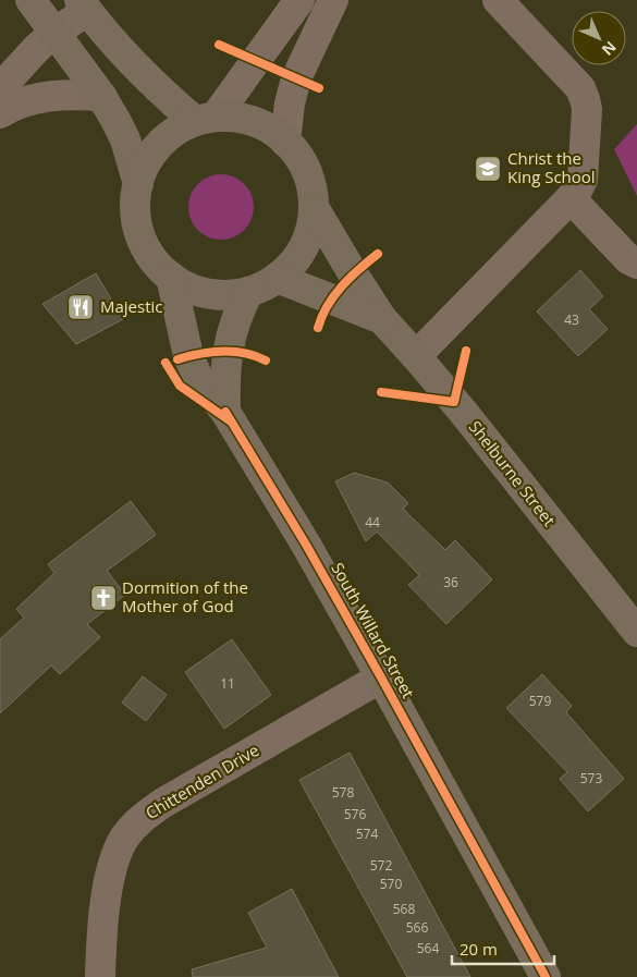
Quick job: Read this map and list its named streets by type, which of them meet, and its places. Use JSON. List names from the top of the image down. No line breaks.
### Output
{"streets":{"main road":["Shelburne Street","South Willard Street"],"street":["Chittenden Drive"]},"crossings":[["Shelburne Street","South Willard Street"],["South Willard Street","Chittenden Drive"]],"places":{"school or university":["Christ the King School"],"restaurant":["Majestic"],"church":["Dormition of the Mother of God"]},"house_numbers":["43","44","36","11","579","573","578","576","574","572","570","568","566","564"],"scale_bar":"20 m","north":"bottom right"}
